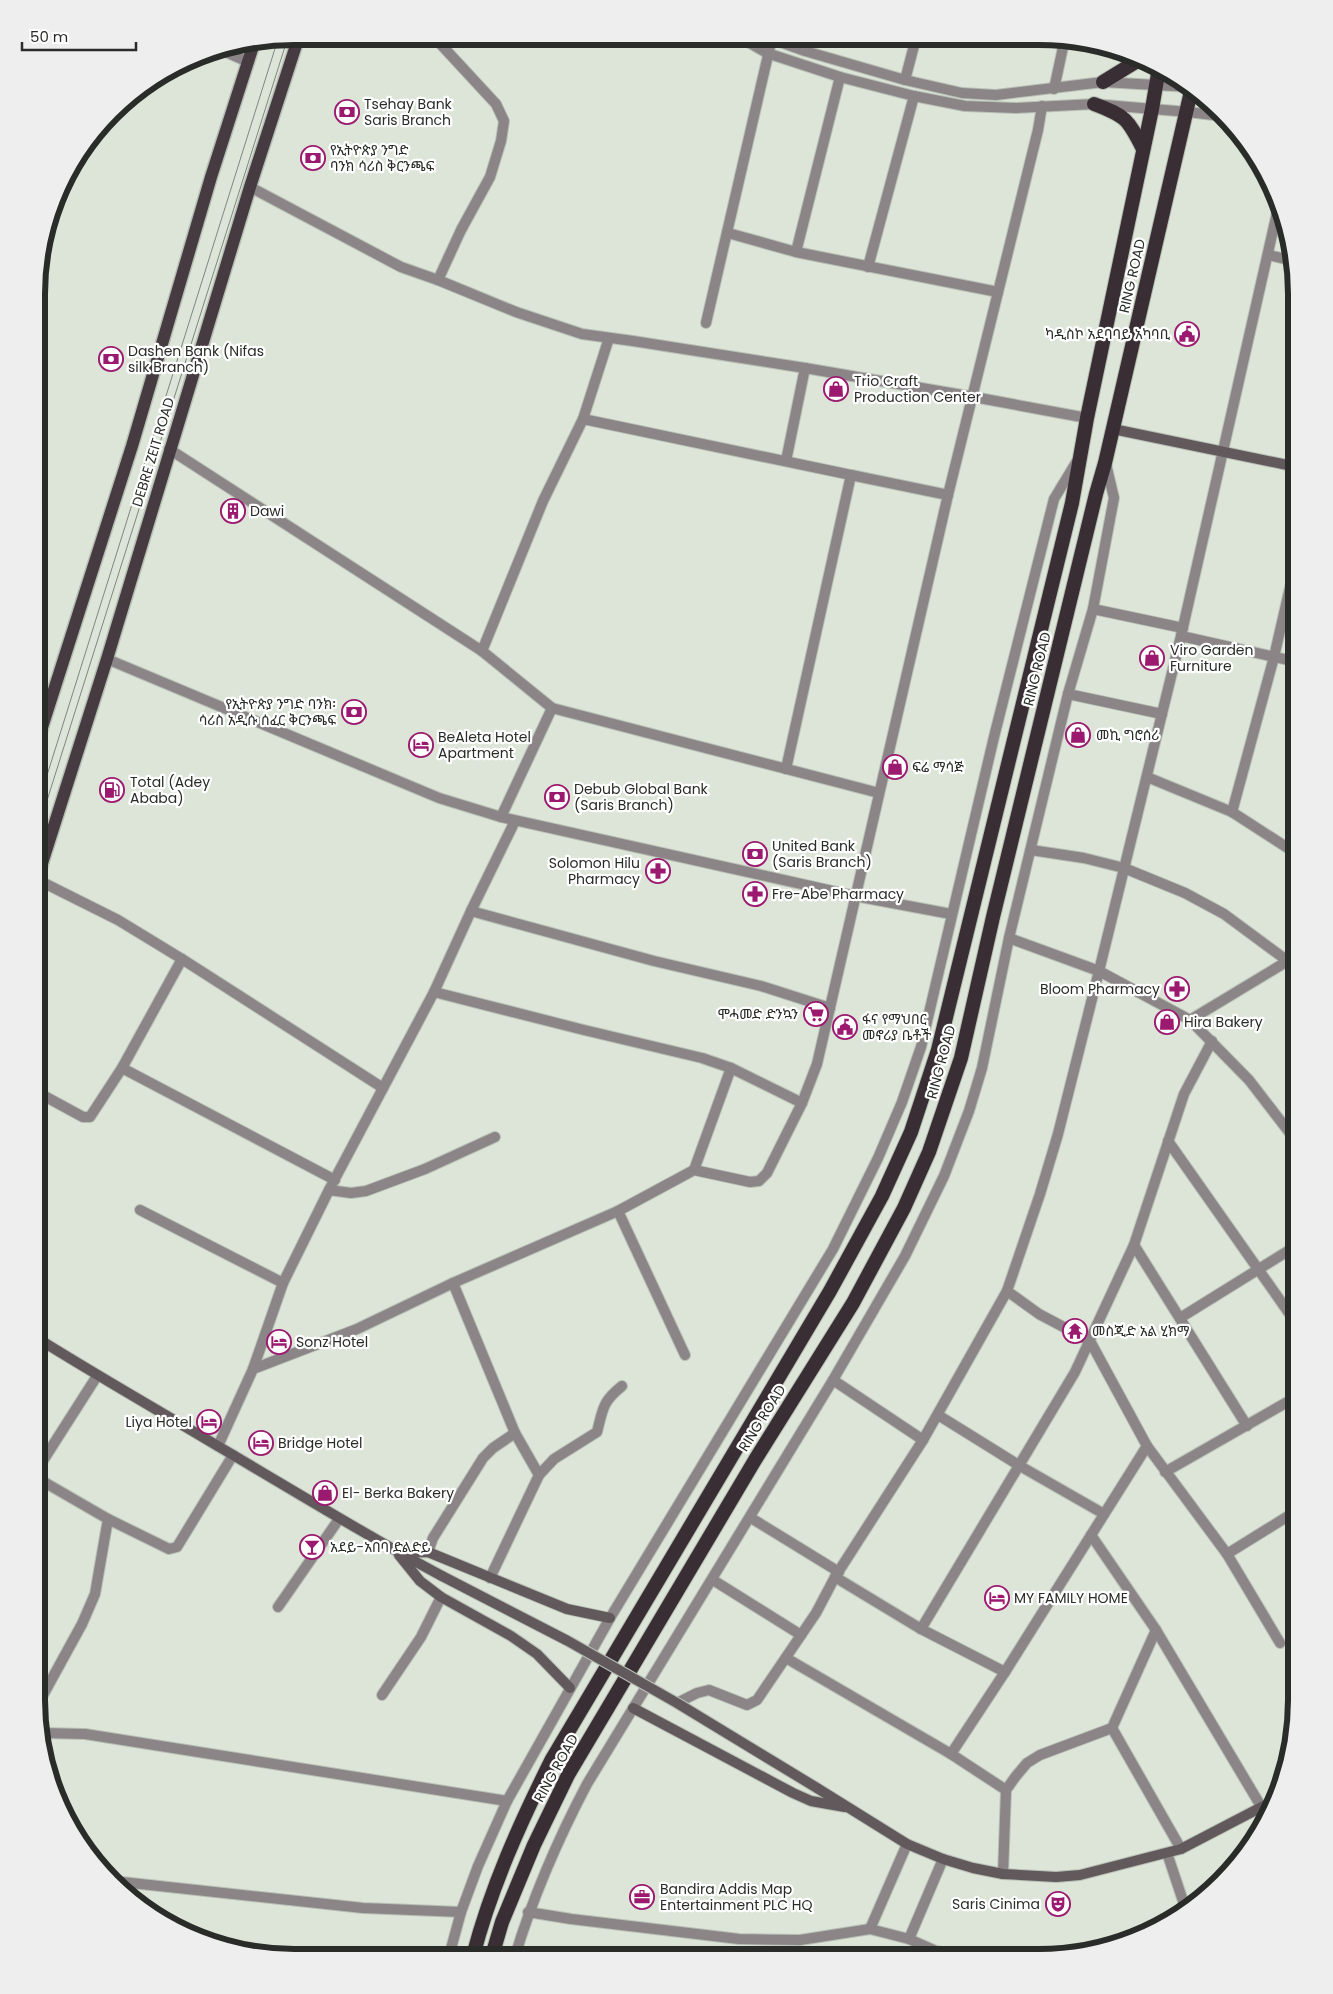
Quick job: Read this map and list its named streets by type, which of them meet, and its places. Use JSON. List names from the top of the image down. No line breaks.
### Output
{"streets":{"highway":["RING ROAD"],"main road":["DEBRE ZEIT ROAD"]},"places":{"bank":["Tsehay Bank Saris Branch","የኢትዮጵያ ንግድ ባንክ ሳሪስ ቅርንጫፍ","Dashen Bank (Nifas silk Branch)","የኢትዮጵያ ንግድ ባንክ፡ ሳሪስ አዲሱ ሰፈር ቅርንጫፍ","Debub Global Bank (Saris Branch)","United Bank (Saris Branch)"],"public building":["ካዲስኮ አደባባይ አካባቢ","ፋና የማህበር መኖሪያ ቤቶች"],"shop":["Trio Craft Production Center","Viro Garden Furniture","መኪ ግሮሰሪ","ፍሬ ማሳጅ","Hira Bakery","El- Berka Bakery"],"building":["Dawi"],"hotel":["BeAleta Hotel Apartment","Sonz Hotel","Liya Hotel","Bridge Hotel","MY FAMILY HOME"],"fuel station":["Total (Adey Ababa)"],"pharmacy":["Solomon Hilu Pharmacy","Fre-Abe Pharmacy","Bloom Pharmacy"],"supermarket":["ሞሓመድ ድንኳን"],"temple":["መስጂድ አል ሂክማ"],"bar":["አደይ-አበባ ድልድይ"],"office":["Bandira Addis Map Entertainment PLC HQ"],"theatre":["Saris Cinima"]},"scale_bar":"50 m"}
